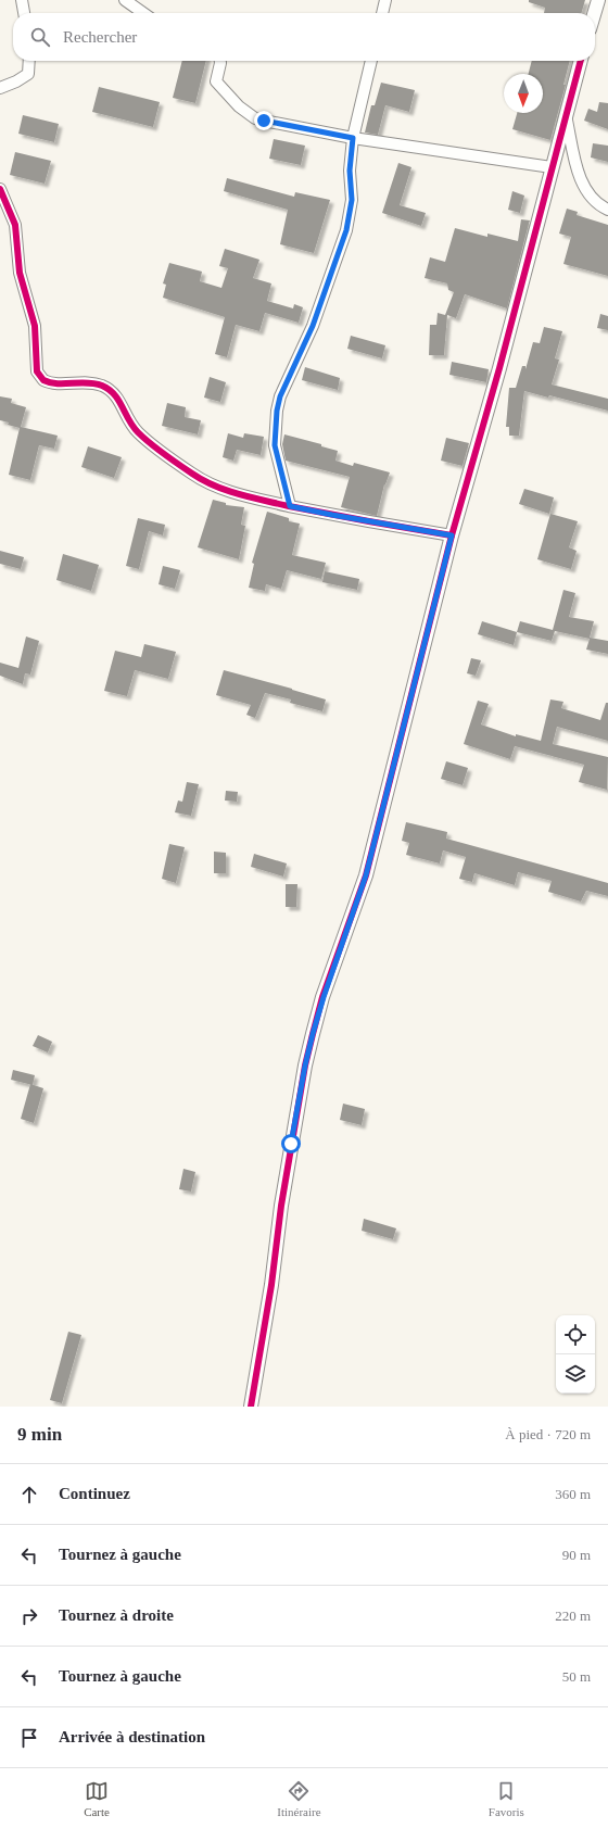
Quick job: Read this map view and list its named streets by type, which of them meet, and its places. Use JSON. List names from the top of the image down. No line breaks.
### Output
{"north":"bottom","page":{"search":"Rechercher","heading":["9 min","À pied · 720 m"],"list":[["Continuez","360 m"],["Tournez à gauche","90 m"],["Tournez à droite","220 m"],["Tournez à gauche","50 m"],"Arrivée à destination"],"nav":["Carte","Itinéraire","Favoris"]}}
